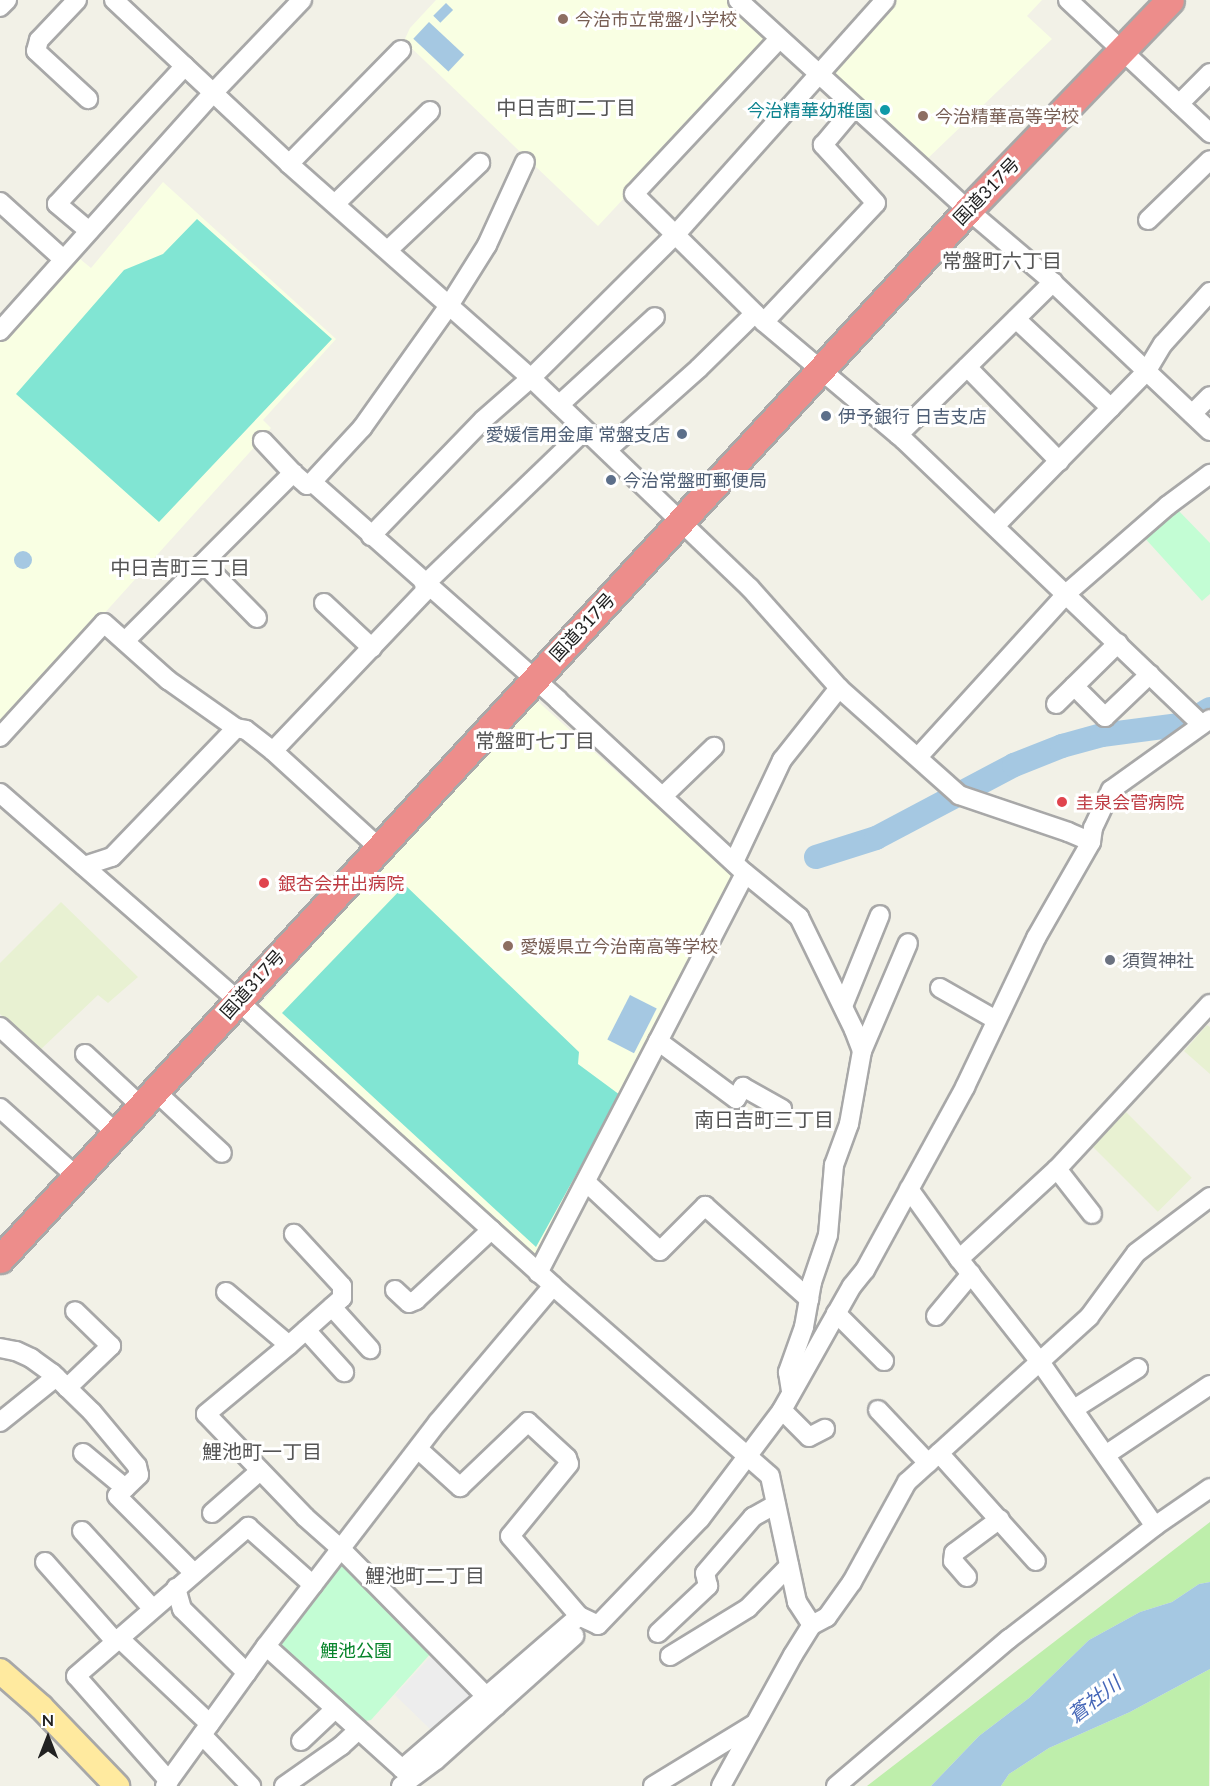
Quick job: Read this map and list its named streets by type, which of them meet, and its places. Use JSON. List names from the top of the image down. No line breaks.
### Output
{"streets":{"highway":["国道317号"]},"districts":["中日吉町二丁目","常盤町六丁目","中日吉町三丁目","常盤町七丁目","南日吉町三丁目","鯉池町一丁目","鯉池町二丁目"],"water":["蒼社川"],"parks":["鯉池公園"],"places":["今治市立常盤小学校","今治精華幼稚園","今治精華高等学校","伊予銀行 日吉支店","愛媛信用金庫 常盤支店","今治常盤町郵便局","圭泉会菅病院","銀杏会井出病院","愛媛県立今治南高等学校","須賀神社"],"north":"top"}
